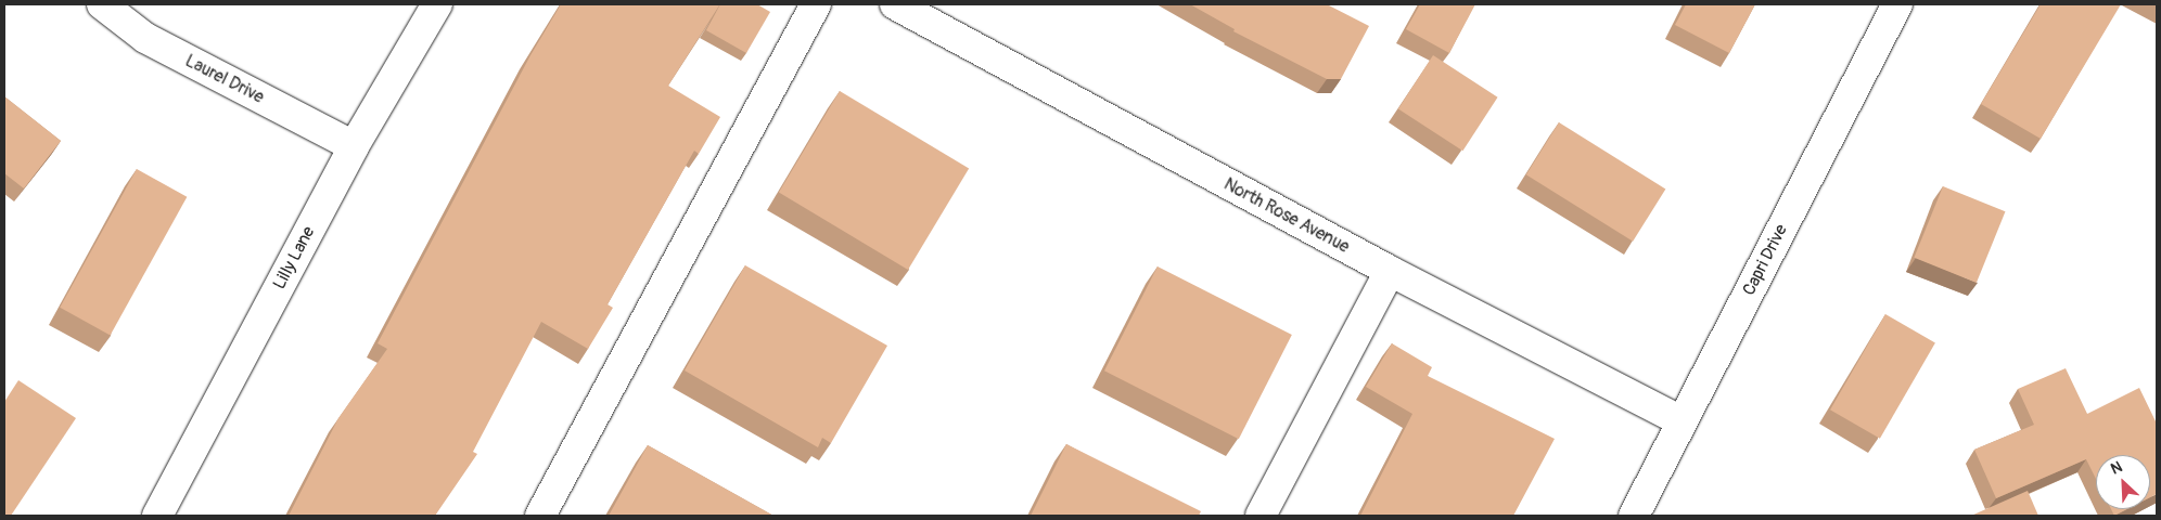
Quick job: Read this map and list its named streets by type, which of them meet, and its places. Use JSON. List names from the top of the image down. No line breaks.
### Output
{"streets":{"street":["Laurel Drive","North Rose Avenue","Lilly Lane","Capri Drive"]},"crossings":[["Laurel Drive","Lilly Lane"],["North Rose Avenue","Capri Drive"]],"north":"top left"}
